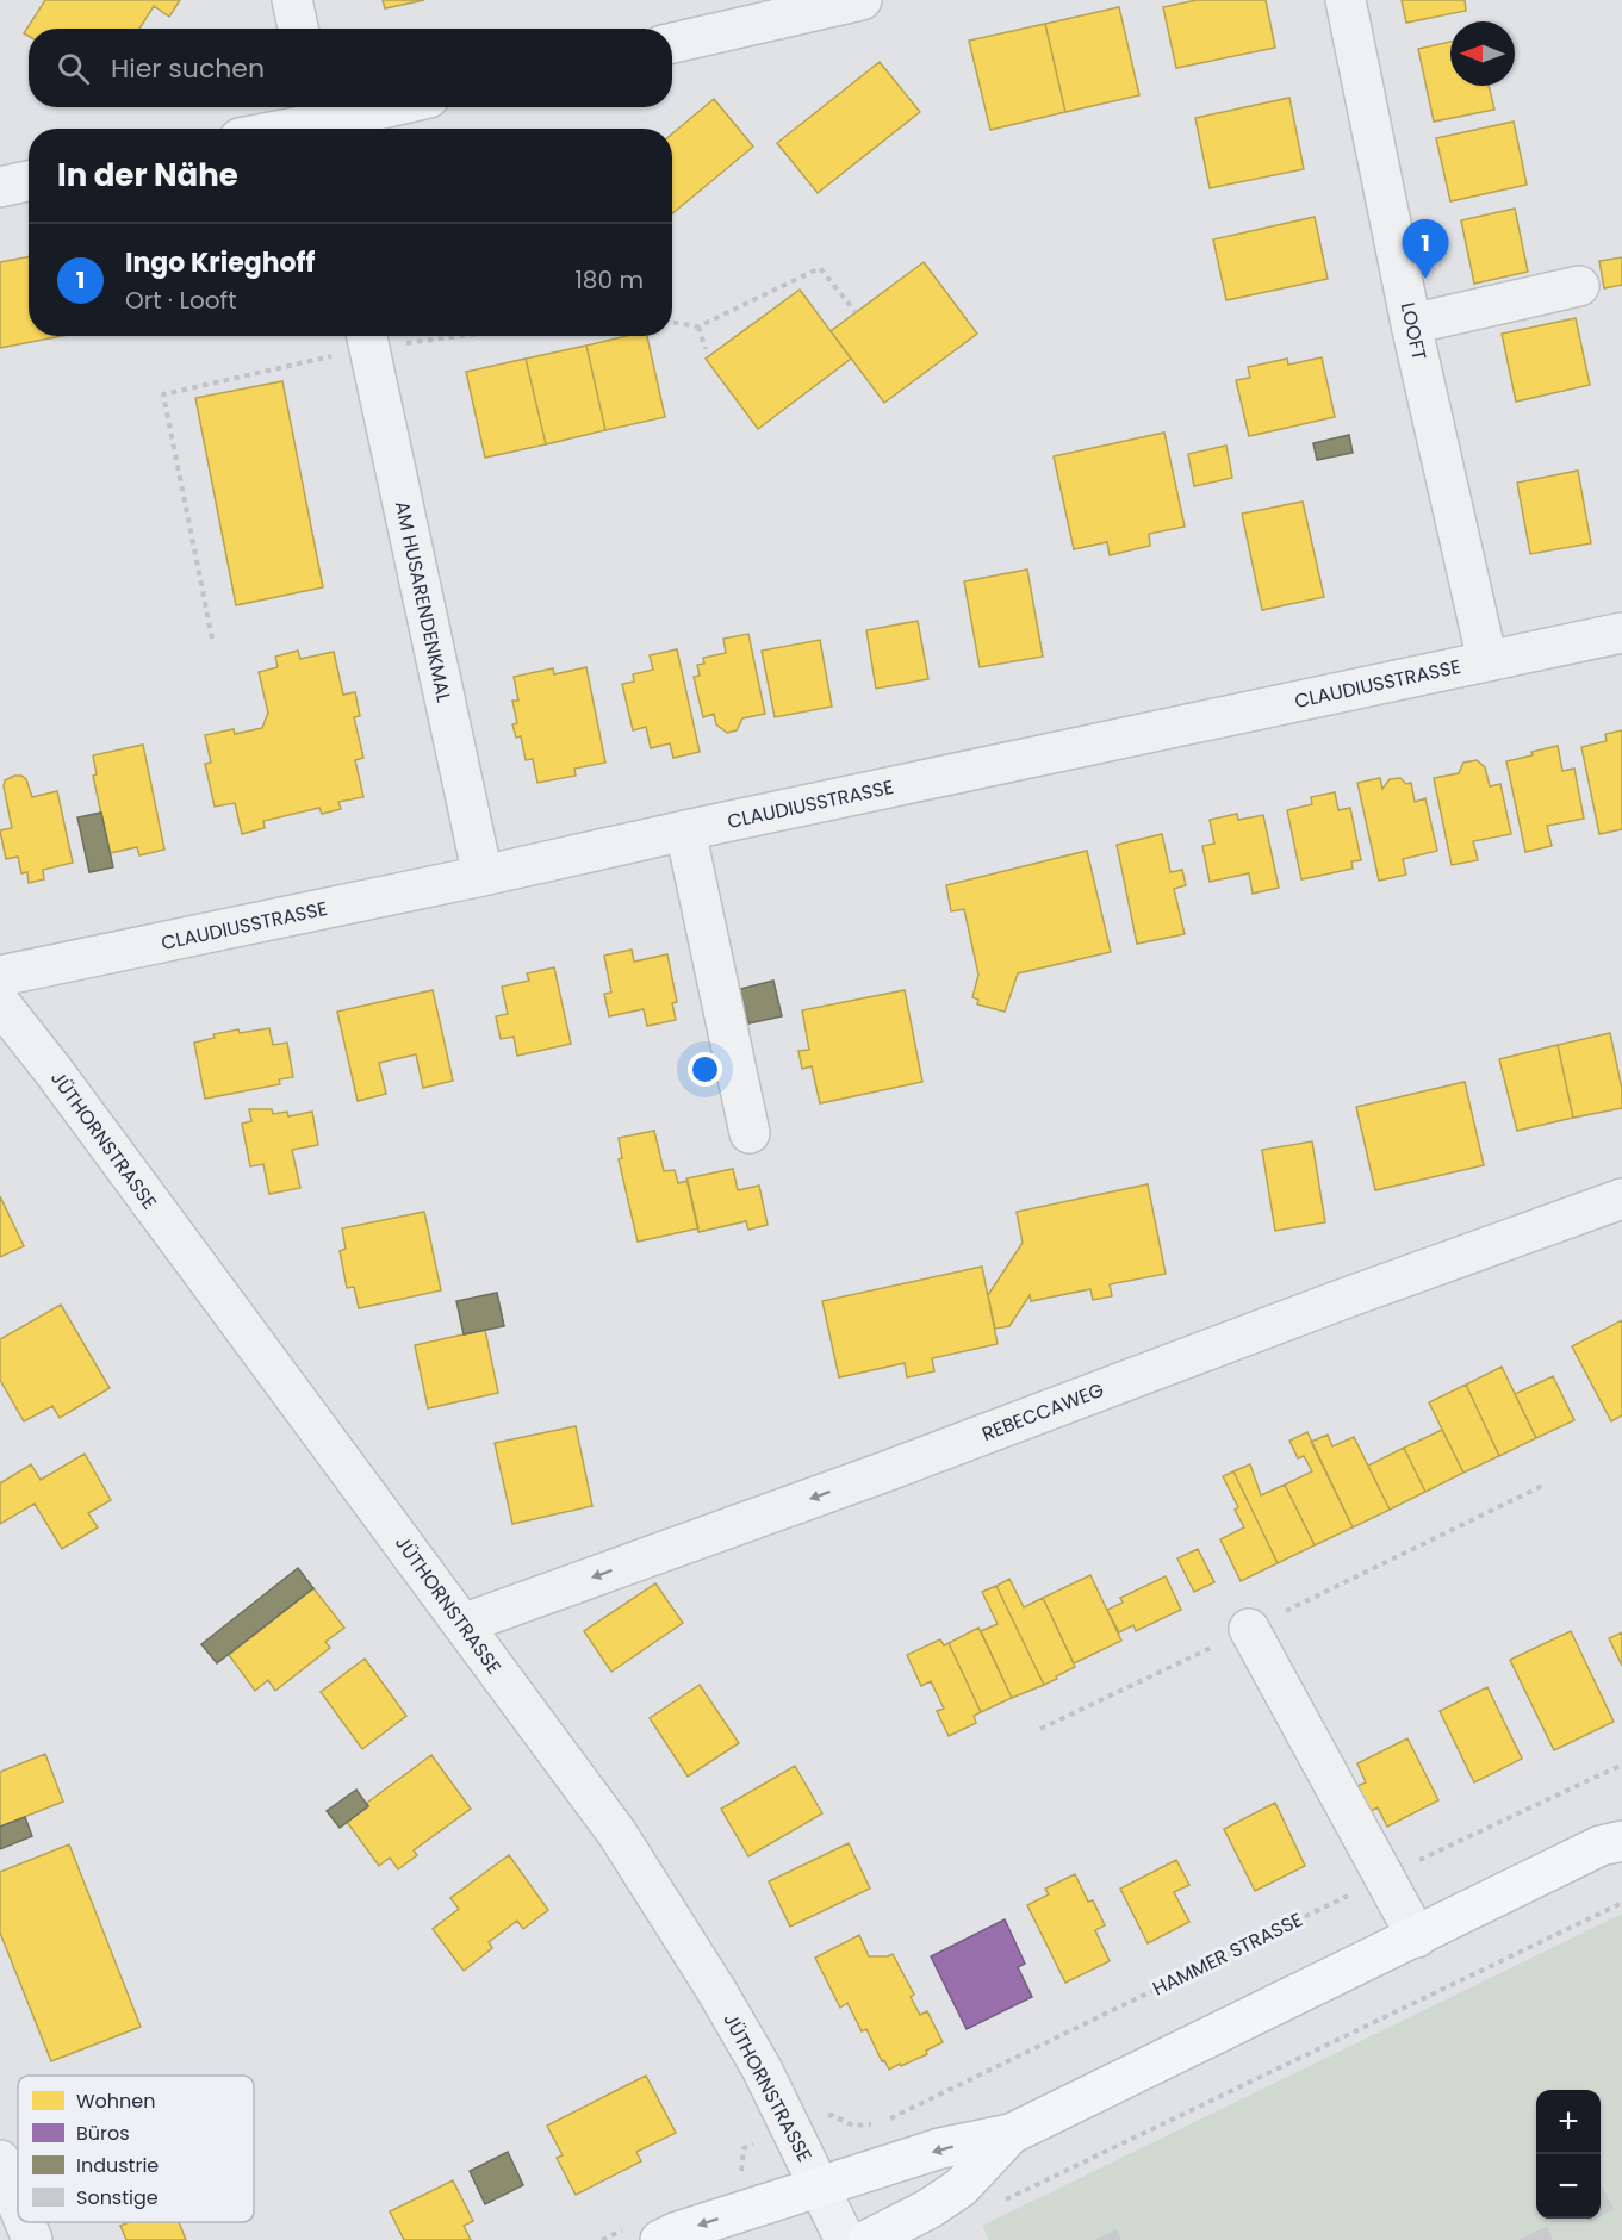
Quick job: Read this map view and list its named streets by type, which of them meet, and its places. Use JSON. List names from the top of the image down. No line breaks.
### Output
{"streets":{"street":["LOOFT","AM HUSARENDENKMAL","CLAUDIUSSTRASSE","JÜTHORNSTRASSE","REBECCAWEG"],"path":["HAMMER STRASSE"]},"crossings":[["LOOFT","CLAUDIUSSTRASSE"],["AM HUSARENDENKMAL","CLAUDIUSSTRASSE"],["JÜTHORNSTRASSE","REBECCAWEG"]],"one_way":["REBECCAWEG"],"legend":["Wohnen","Büros","Industrie","Sonstige"],"north":"left","page":{"search":"Hier suchen","heading":"In der Nähe","pins":"1","list":[{"mark":"1","name":"Ingo Krieghoff","note":"Ort · Looft","value":"180 m"}],"map_buttons":["+","−"]}}
